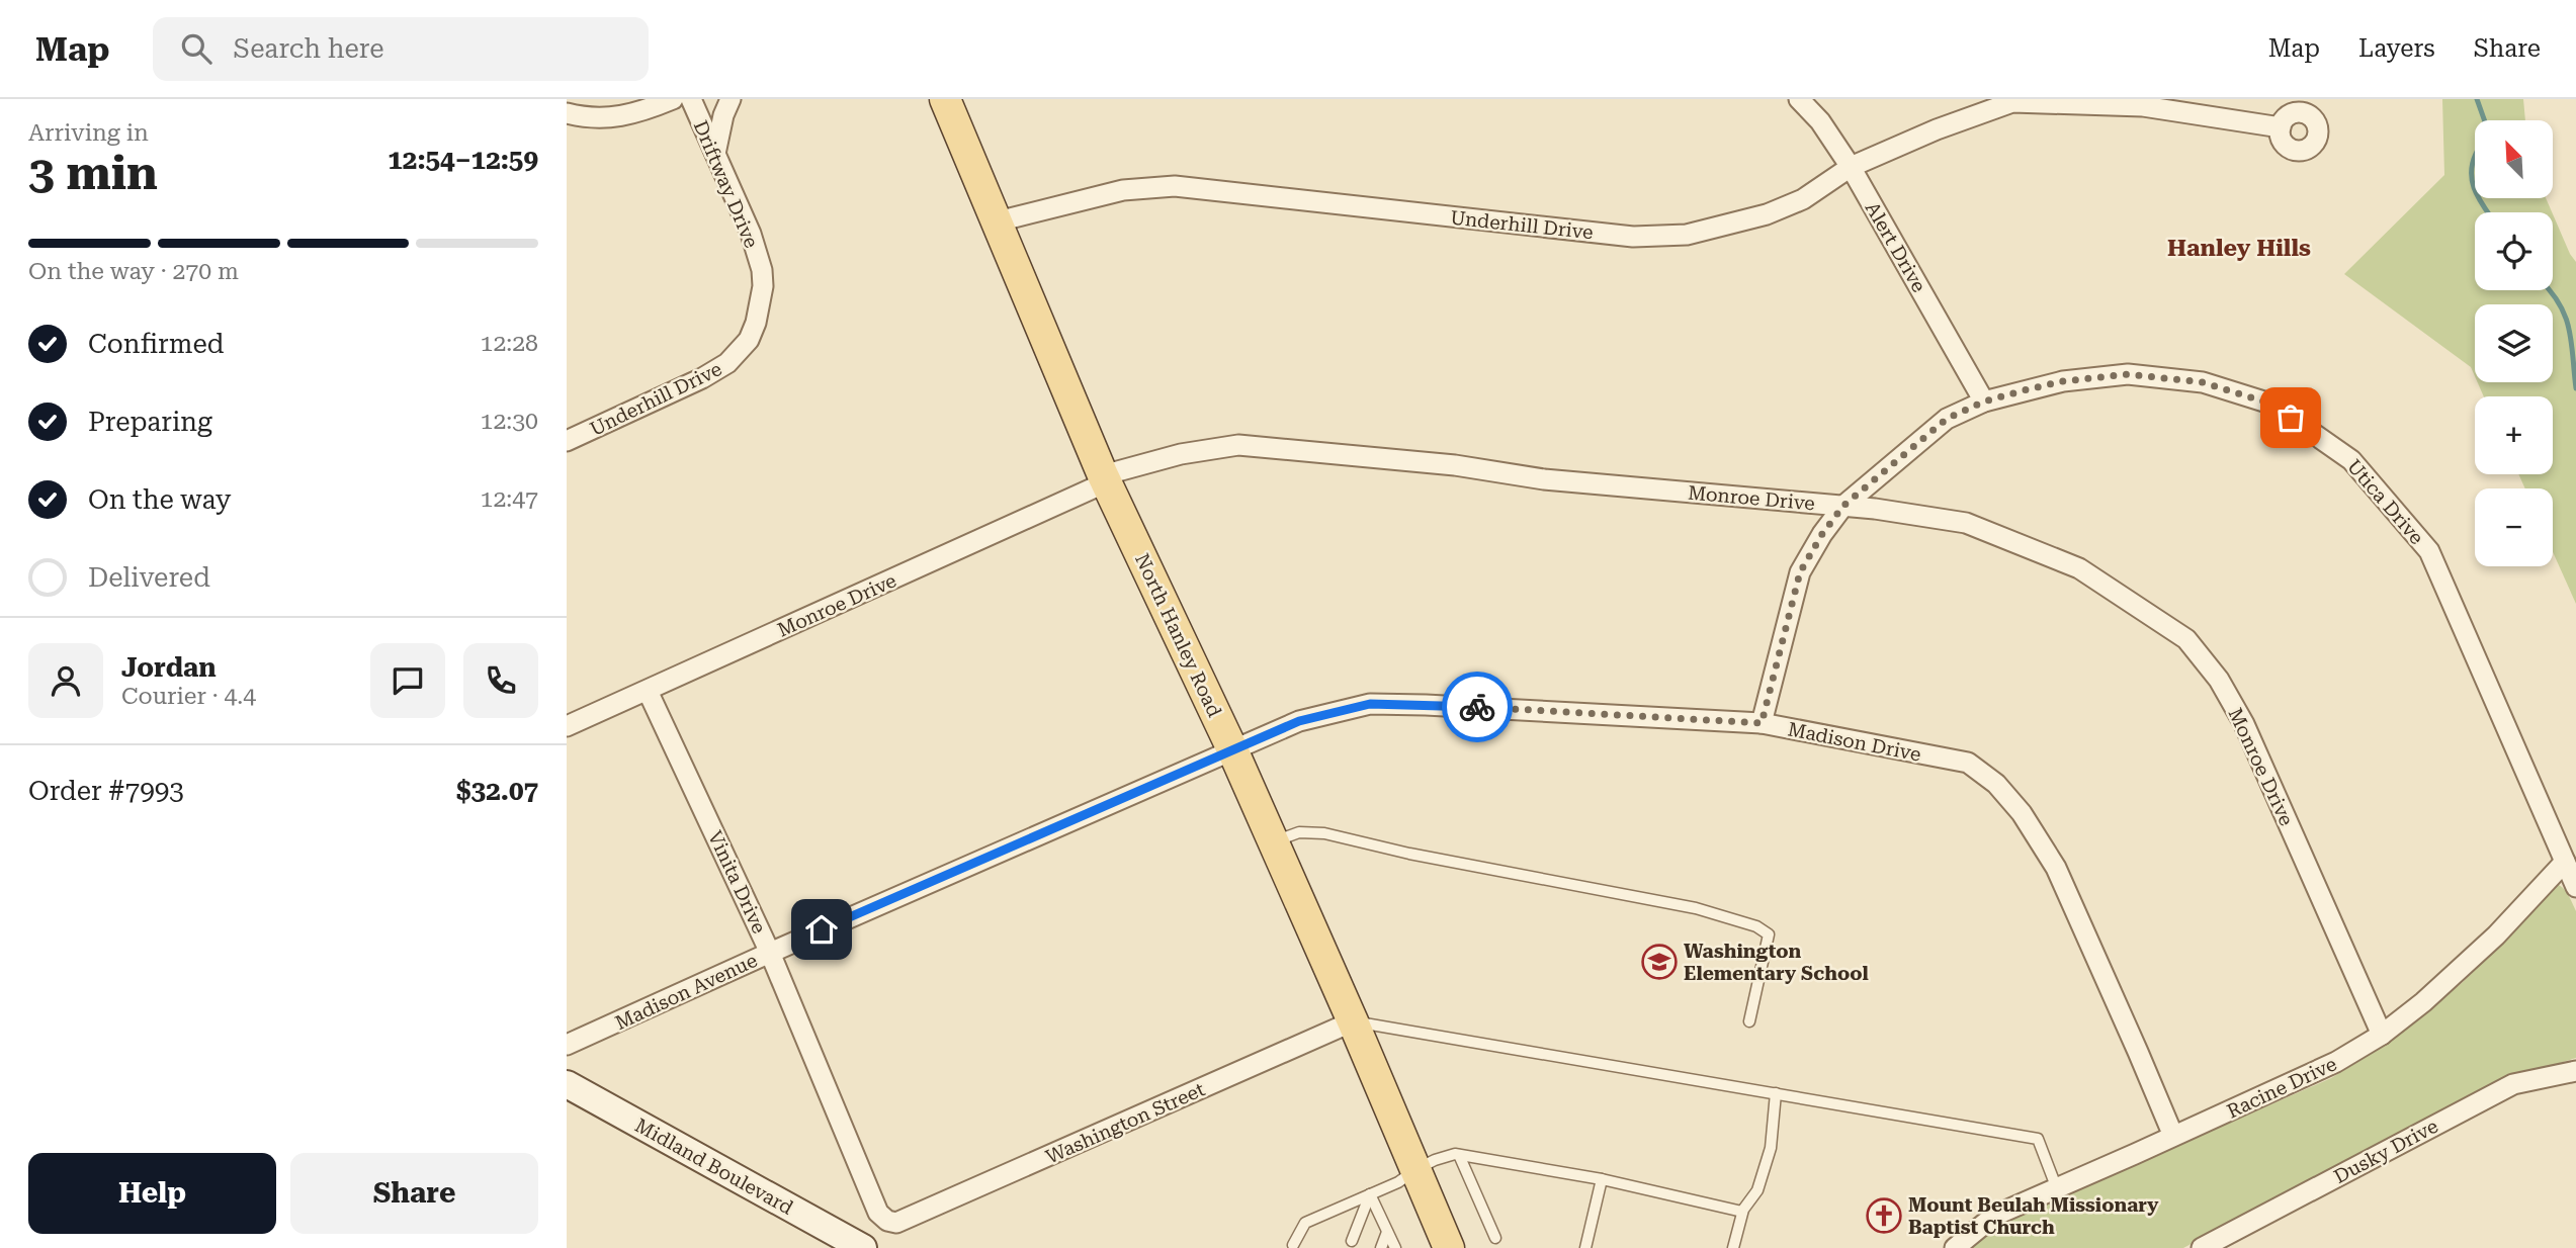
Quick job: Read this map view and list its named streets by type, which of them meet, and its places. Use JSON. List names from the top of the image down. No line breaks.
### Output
{"streets":{"main road":["North Hanley Road","Midland Boulevard"],"street":["Driftway Drive","Underhill Drive","Alert Drive","Monroe Drive","Utica Drive","Madison Drive","Vinita Drive","Madison Avenue","Racine Drive","Washington Street","Dusky Drive"]},"crossings":[["Driftway Drive","Underhill Drive"],["Underhill Drive","Alert Drive"],["Underhill Drive","North Hanley Road"],["Alert Drive","Utica Drive"],["Monroe Drive","Utica Drive"],["Monroe Drive","North Hanley Road"],["Monroe Drive","Vinita Drive"],["Monroe Drive","Racine Drive"],["Utica Drive","Madison Drive"],["Utica Drive","Racine Drive"],["North Hanley Road","Madison Drive"],["North Hanley Road","Madison Avenue"],["North Hanley Road","Washington Street"],["Madison Drive","Madison Avenue"],["Madison Drive","Racine Drive"],["Vinita Drive","Madison Avenue"],["Vinita Drive","Washington Street"]],"districts":["Hanley Hills"],"places":{"school or university":["Washington Elementary School"],"church":["Mount Beulah Missionary Baptist Church"]},"north":"top left","page":{"header":"Map","search":"Search here","nav":["Map","Layers","Share"],"heading":["3 min","Arriving in","12:54–12:59"],"panel":["Jordan","Courier · 4.4","Order #7993","$32.07"],"map_buttons":["+","−"],"bar":"On the way · 270 m","list":[["Confirmed","12:28"],["Preparing","12:30"],["On the way","12:47"],"Delivered"],"buttons":["Help","Share"]}}
